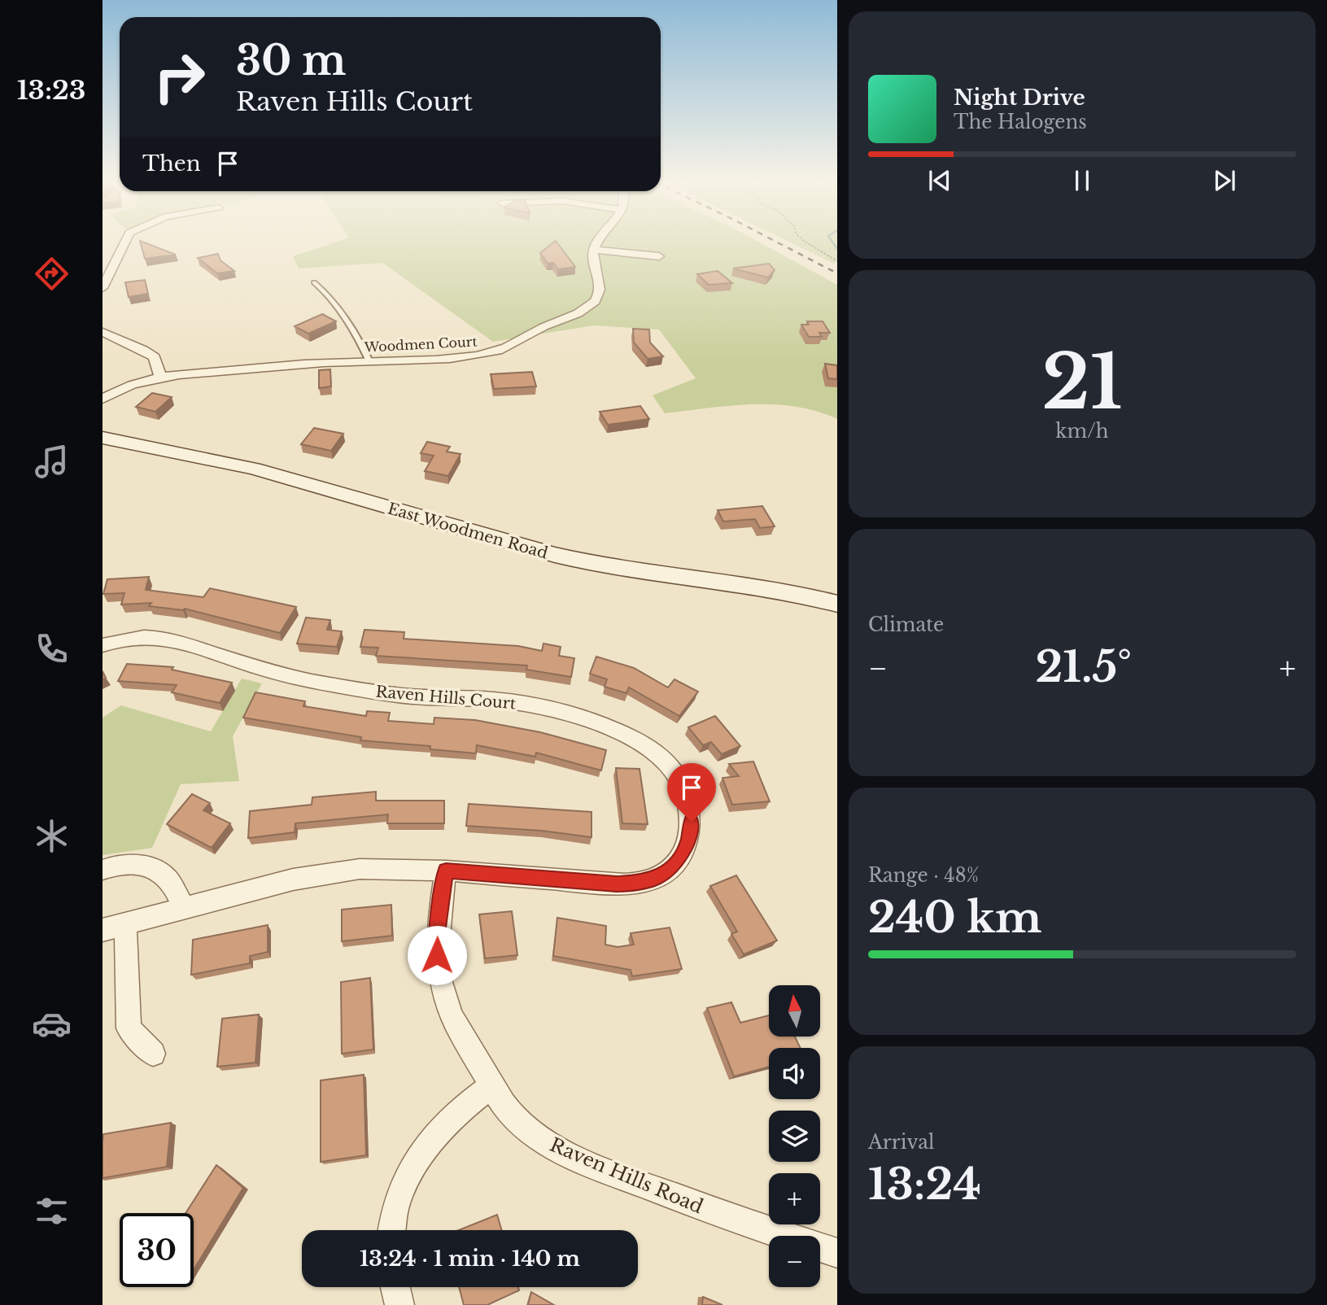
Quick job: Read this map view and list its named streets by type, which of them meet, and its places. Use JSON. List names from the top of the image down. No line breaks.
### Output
{"streets":{"main road":["East Woodmen Road"],"street":["Woodmen Court","Raven Hills Court","Raven Hills Road"]},"crossings":[["Raven Hills Court","Raven Hills Road"]],"north":"top","page":{"tabs":"13:23","turn":["30 m","Raven Hills Court"],"song":["Night Drive","The Halogens"],"then":"Then","tile":[["21","km/h"],"Climate",["Range · 48%","240 km"],["Arrival","13:24"]],"heat":["−","21.5°","+"],"map_buttons":["+","−"],"limit":"30","trip":"13:24 · 1 min · 140 m"}}
